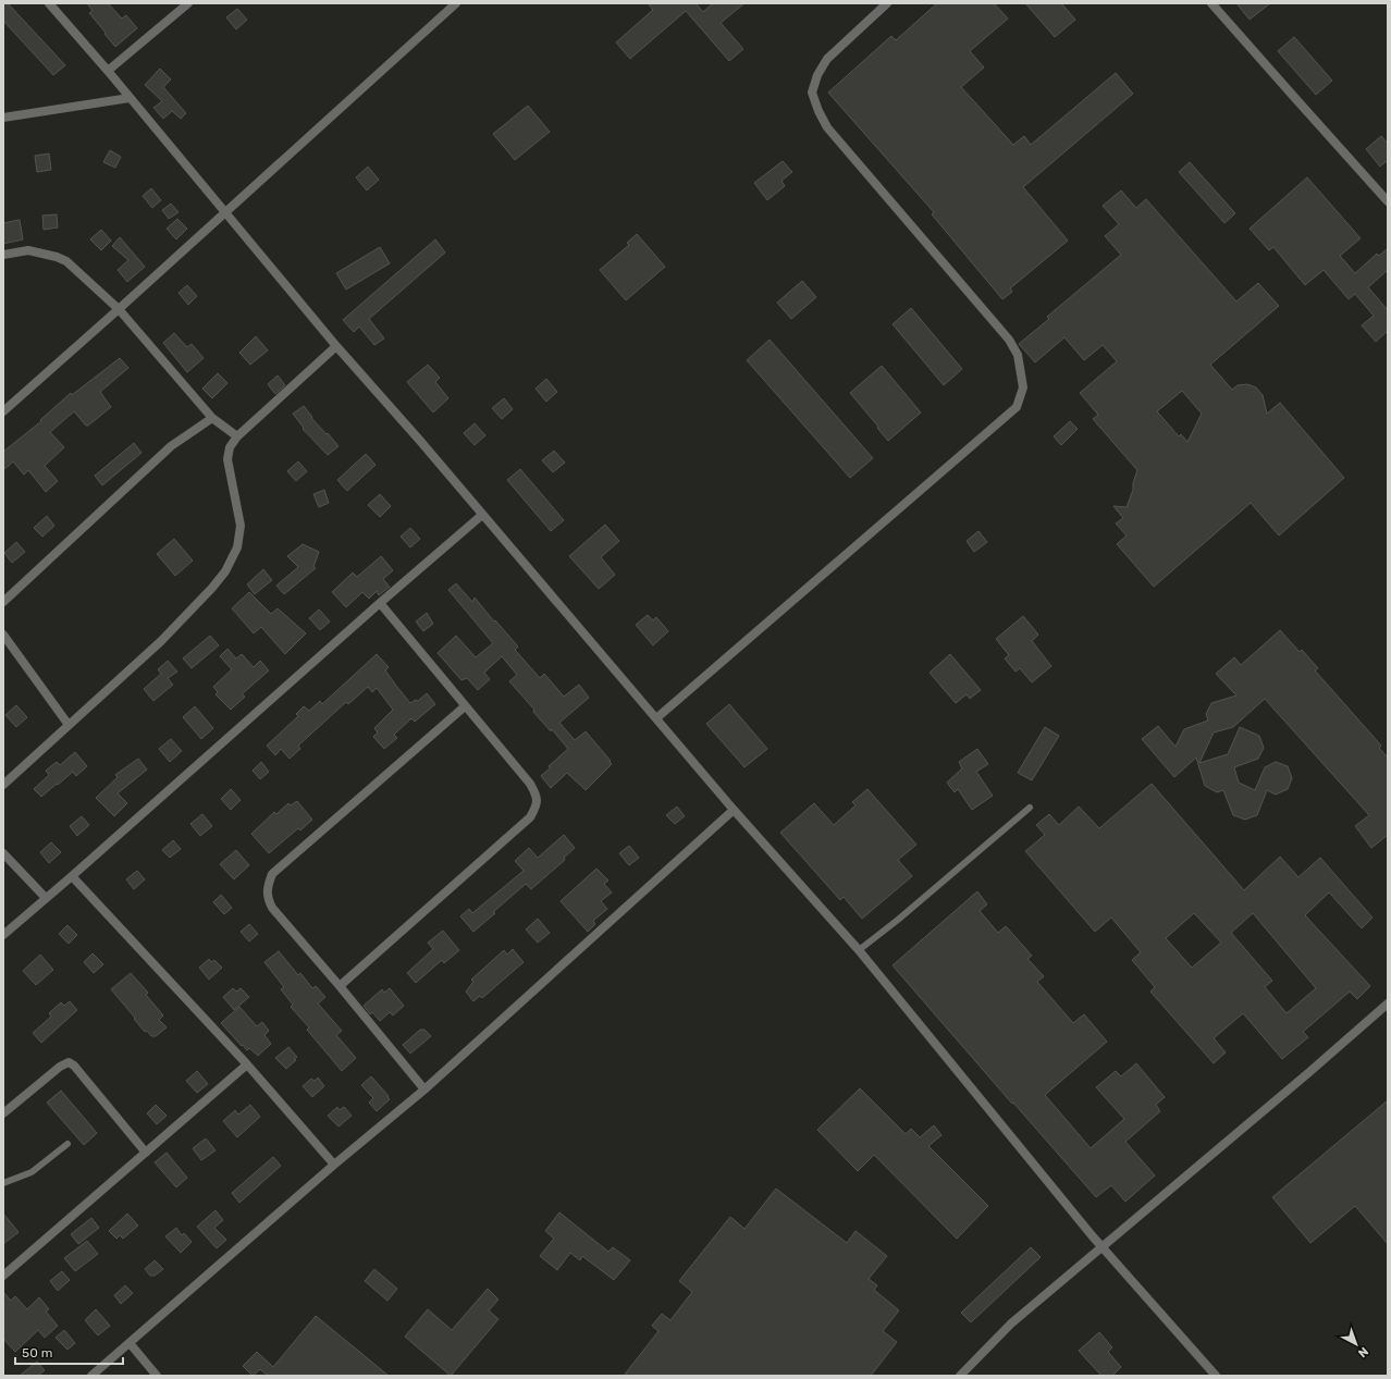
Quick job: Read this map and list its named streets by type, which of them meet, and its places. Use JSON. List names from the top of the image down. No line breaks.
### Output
{"scale_bar":"50 m","north":"bottom right"}
